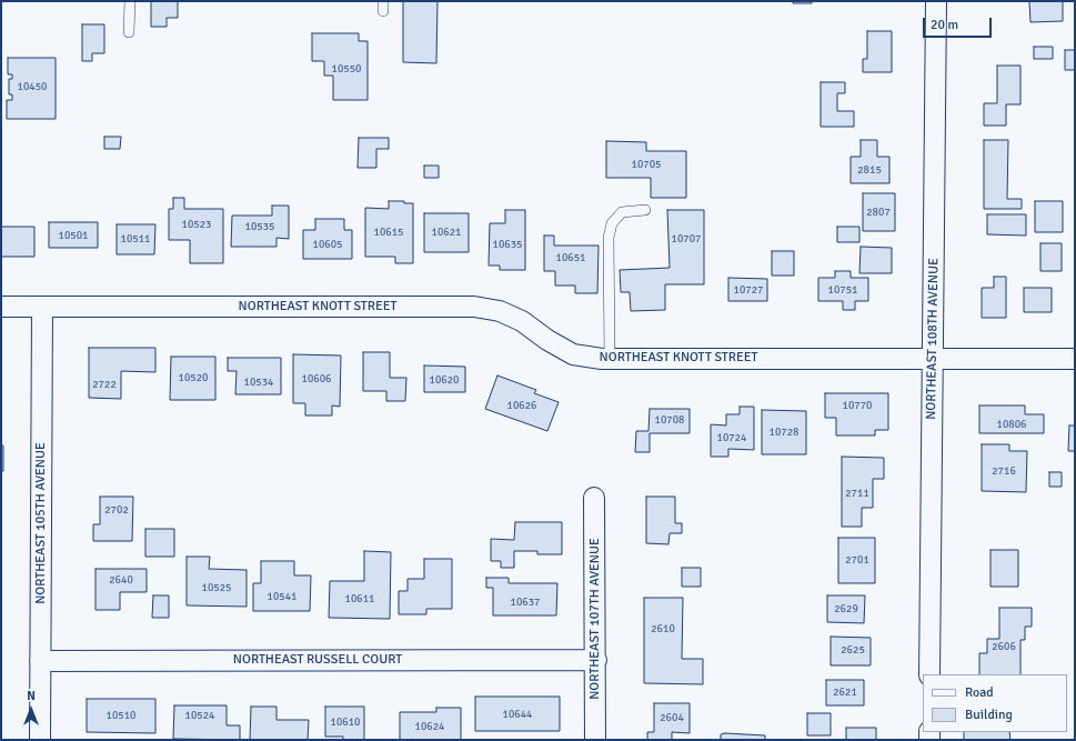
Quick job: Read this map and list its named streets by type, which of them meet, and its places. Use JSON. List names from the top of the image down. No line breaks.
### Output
{"streets":{"street":["NORTHEAST KNOTT STREET","NORTHEAST 108TH AVENUE","NORTHEAST 105TH AVENUE","NORTHEAST 107TH AVENUE","NORTHEAST RUSSELL COURT"]},"crossings":[["NORTHEAST KNOTT STREET","NORTHEAST 108TH AVENUE"],["NORTHEAST KNOTT STREET","NORTHEAST 105TH AVENUE"],["NORTHEAST 105TH AVENUE","NORTHEAST RUSSELL COURT"],["NORTHEAST 107TH AVENUE","NORTHEAST RUSSELL COURT"]],"house_numbers":["10550","10450","10705","2815","2807","10523","10535","10615","10621","10501","10511","10707","10605","10635","10651","10727","10751","10520","10606","10620","10534","2722","10626","10770","10708","10806","10728","10724","2716","2711","2702","2701","2640","10525","10541","10611","10637","2629","2610","2606","2625","2621","10644","10510","10524","2604","10610","10624"],"legend":["Road","Building"],"scale_bar":"20 m","north":"top"}
